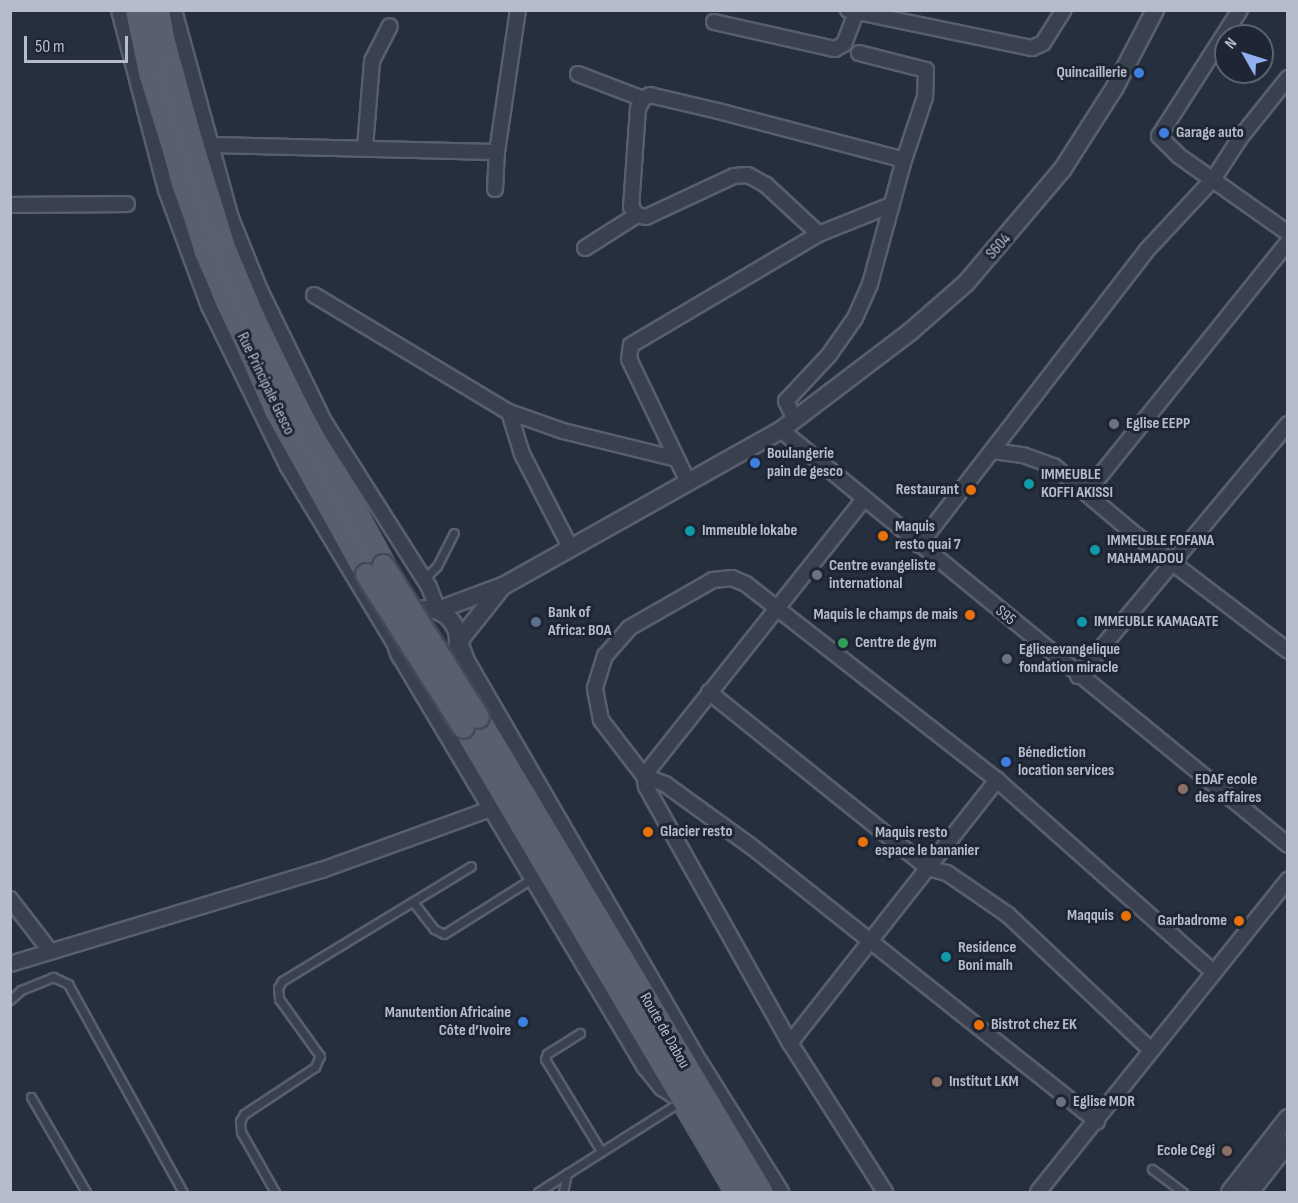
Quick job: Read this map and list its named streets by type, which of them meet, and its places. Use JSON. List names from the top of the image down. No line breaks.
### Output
{"streets":{"main road":["Rue Principale Gesco","Route de Dabou"],"street":["S604","S95"]},"crossings":[["S604","S95"],["Rue Principale Gesco","Route de Dabou"]],"places":["Quincaillerie","Garage auto","Eglise EEPP","Boulangerie pain de gesco","IMMEUBLE KOFFI AKISSI","Restaurant","Immeuble lokabe","Maquis resto quai 7","IMMEUBLE FOFANA MAHAMADOU","Centre evangeliste international","Maquis le champs de mais","Bank of Africa: BOA","IMMEUBLE KAMAGATE","Centre de gym","Egliseevangelique fondation miracle","Bénediction location services","EDAF ecole des affaires","Glacier resto","Maquis resto espace le bananier","Maqquis","Garbadrome","Residence Boni malh","Manutention Africaine Côte d’Ivoire","Bistrot chez EK","Institut LKM","Eglise MDR","Ecole Cegi"],"scale_bar":"50 m","north":"top left"}
